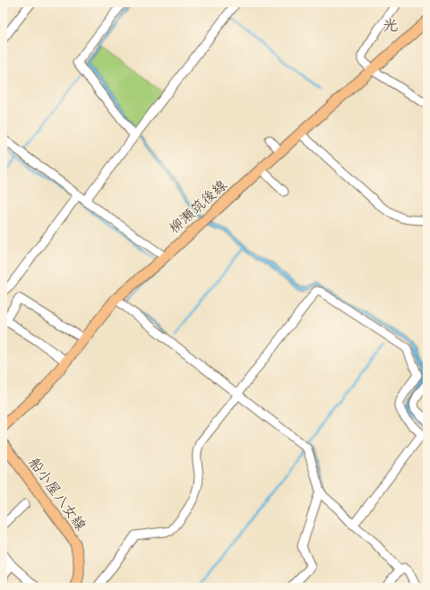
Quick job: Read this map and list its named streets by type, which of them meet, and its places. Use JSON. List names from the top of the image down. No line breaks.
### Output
{"streets":{"main road":["柳瀬筑後線","船小屋八女線"]},"districts":["光"]}
